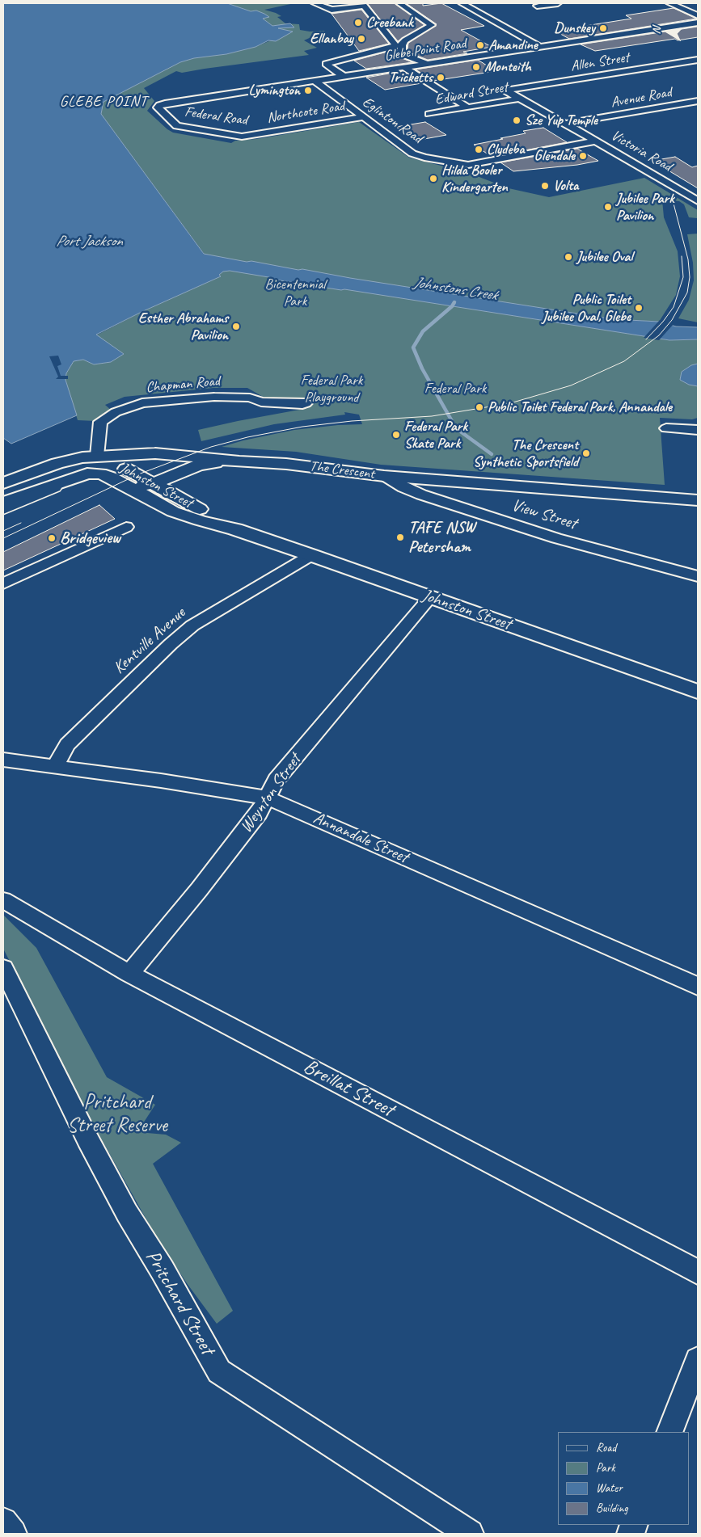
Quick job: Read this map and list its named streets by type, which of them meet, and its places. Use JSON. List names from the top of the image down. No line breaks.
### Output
{"streets":{"main road":["The Crescent","Johnston Street"],"street":["Glebe Point Road","Allen Street","Edward Street","Avenue Road","Northcote Road","Federal Road","Eglinton Road","Victoria Road","Chapman Road","View Street","Kentville Avenue","Weynton Street","Annandale Street","Breillat Street","Pritchard Street"]},"crossings":[["Glebe Point Road","Federal Road"],["Glebe Point Road","Eglinton Road"],["Allen Street","Victoria Road"],["Edward Street","Victoria Road"],["Avenue Road","Victoria Road"],["Northcote Road","Federal Road"],["Northcote Road","Eglinton Road"],["Eglinton Road","Victoria Road"],["Chapman Road","The Crescent"],["Chapman Road","Johnston Street"],["The Crescent","Johnston Street"],["The Crescent","View Street"],["Johnston Street","Kentville Avenue"],["Johnston Street","Weynton Street"],["Kentville Avenue","Annandale Street"],["Weynton Street","Annandale Street"],["Weynton Street","Breillat Street"]],"districts":["GLEBE POINT"],"water":["Port Jackson","Johnstons Creek"],"parks":["Bicentennial Park","Federal Park Playground","Federal Park","Pritchard Street Reserve"],"places":["Creebank","Dunskey","Ellanbay","Amandine","Monteith","Tricketts","Lymington","Sze Yup Temple","Clydeba","Glendale","Hilda Booler Kindergarten","Volta","Jubilee Park Pavilion","Jubilee Oval","Public Toilet Jubilee Oval, Glebe","Esther Abrahams Pavilion","Public Toilet Federal Park, Annandale","Federal Park Skate Park","The Crescent Synthetic Sportsfield","TAFE NSW Petersham","Bridgeview"],"legend":["Road","Park","Water","Building"],"north":"left"}
